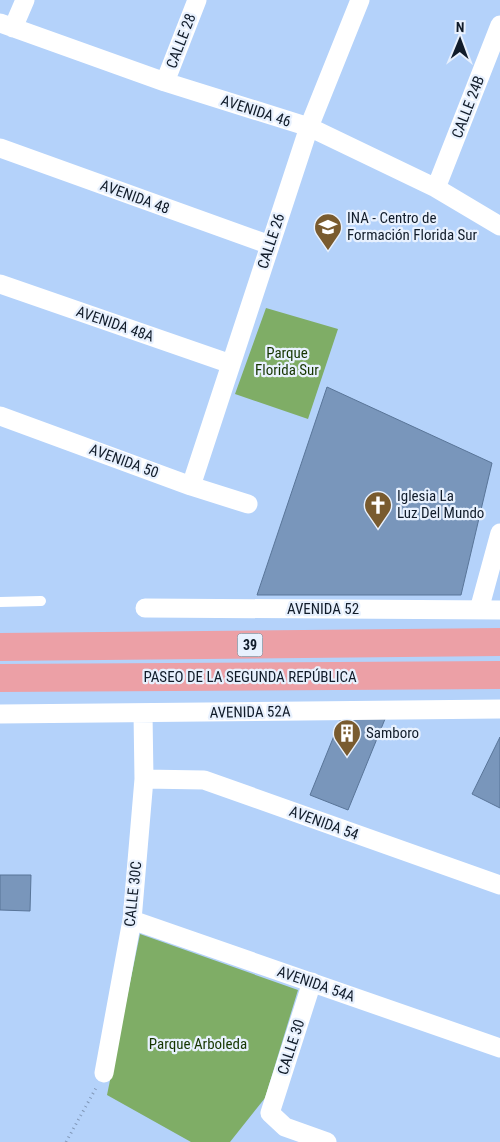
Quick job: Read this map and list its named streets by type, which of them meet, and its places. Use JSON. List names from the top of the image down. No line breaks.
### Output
{"streets":{"highway":["39","PASEO DE LA SEGUNDA REPÚBLICA"],"street":["CALLE 28","CALLE 24B","AVENIDA 46","AVENIDA 48","CALLE 26","AVENIDA 48A","AVENIDA 50","AVENIDA 52","AVENIDA 52A","AVENIDA 54","CALLE 30C","AVENIDA 54A","CALLE 30"]},"crossings":[["CALLE 28","AVENIDA 46"],["CALLE 24B","AVENIDA 46"],["AVENIDA 46","CALLE 26"],["AVENIDA 48","CALLE 26"],["CALLE 26","AVENIDA 48A"],["CALLE 26","AVENIDA 50"],["AVENIDA 52A","CALLE 30C"],["AVENIDA 54","CALLE 30C"],["CALLE 30C","AVENIDA 54A"],["AVENIDA 54A","CALLE 30"]],"parks":["Parque Florida Sur","Parque Arboleda"],"places":{"school or university":["INA - Centro de Formación Florida Sur"],"church":["Iglesia La Luz Del Mundo"],"building":["Samboro"]},"north":"top"}
